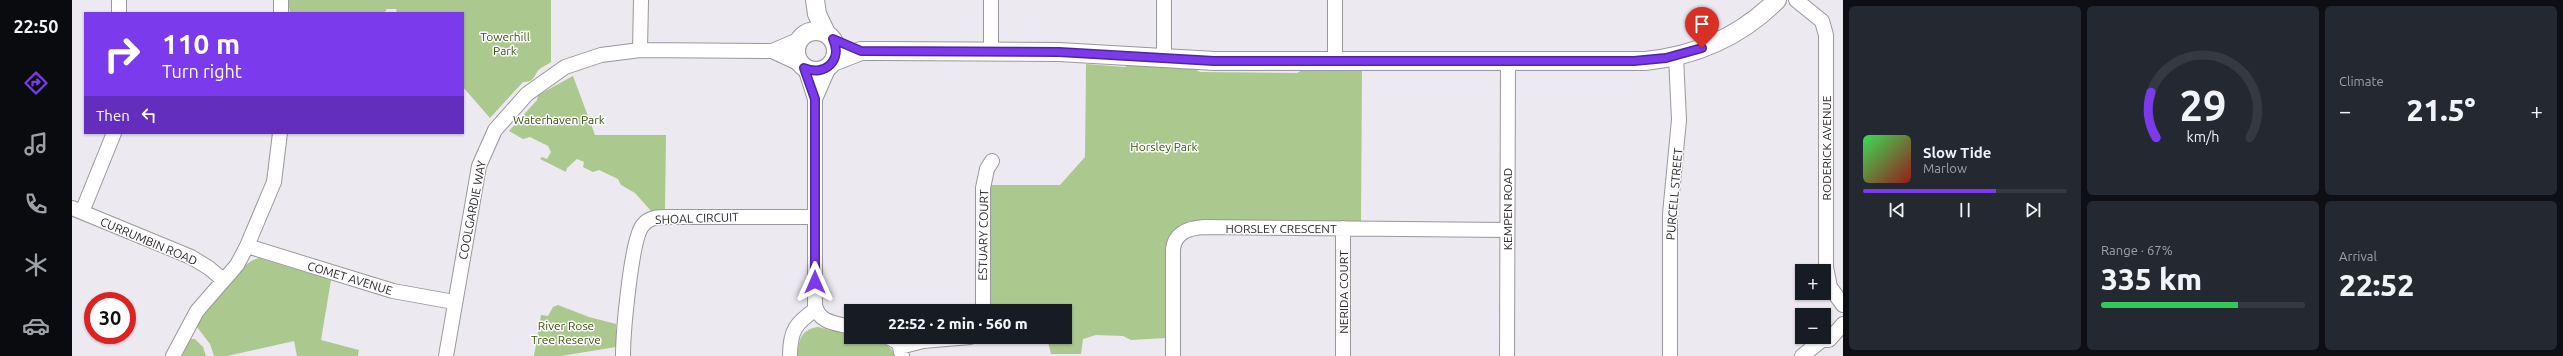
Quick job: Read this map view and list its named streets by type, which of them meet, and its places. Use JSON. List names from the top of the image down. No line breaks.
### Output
{"streets":{"street":["RODERICK AVENUE","PURCELL STREET","KEMPEN ROAD","COOLGARDIE WAY","SHOAL CIRCUIT","HORSLEY CRESCENT","ESTUARY COURT","CURRUMBIN ROAD","COMET AVENUE","NERIDA COURT"]},"crossings":[["KEMPEN ROAD","HORSLEY CRESCENT"],["COOLGARDIE WAY","COMET AVENUE"],["HORSLEY CRESCENT","NERIDA COURT"]],"parks":["Towerhill Park","Waterhaven Park","Horsley Park","River Rose Tree Reserve"],"page":{"tabs":"22:50","tile":["Climate",["Range · 67%","335 km"],["Arrival","22:52"]],"turn":["110 m","Turn right"],"heat":["−","21.5°","+"],"then":"Then","song":["Slow Tide","Marlow"],"map_buttons":["+","−"],"limit":"30","trip":"22:52 · 2 min · 560 m","gauge":["29","km/h"]}}
